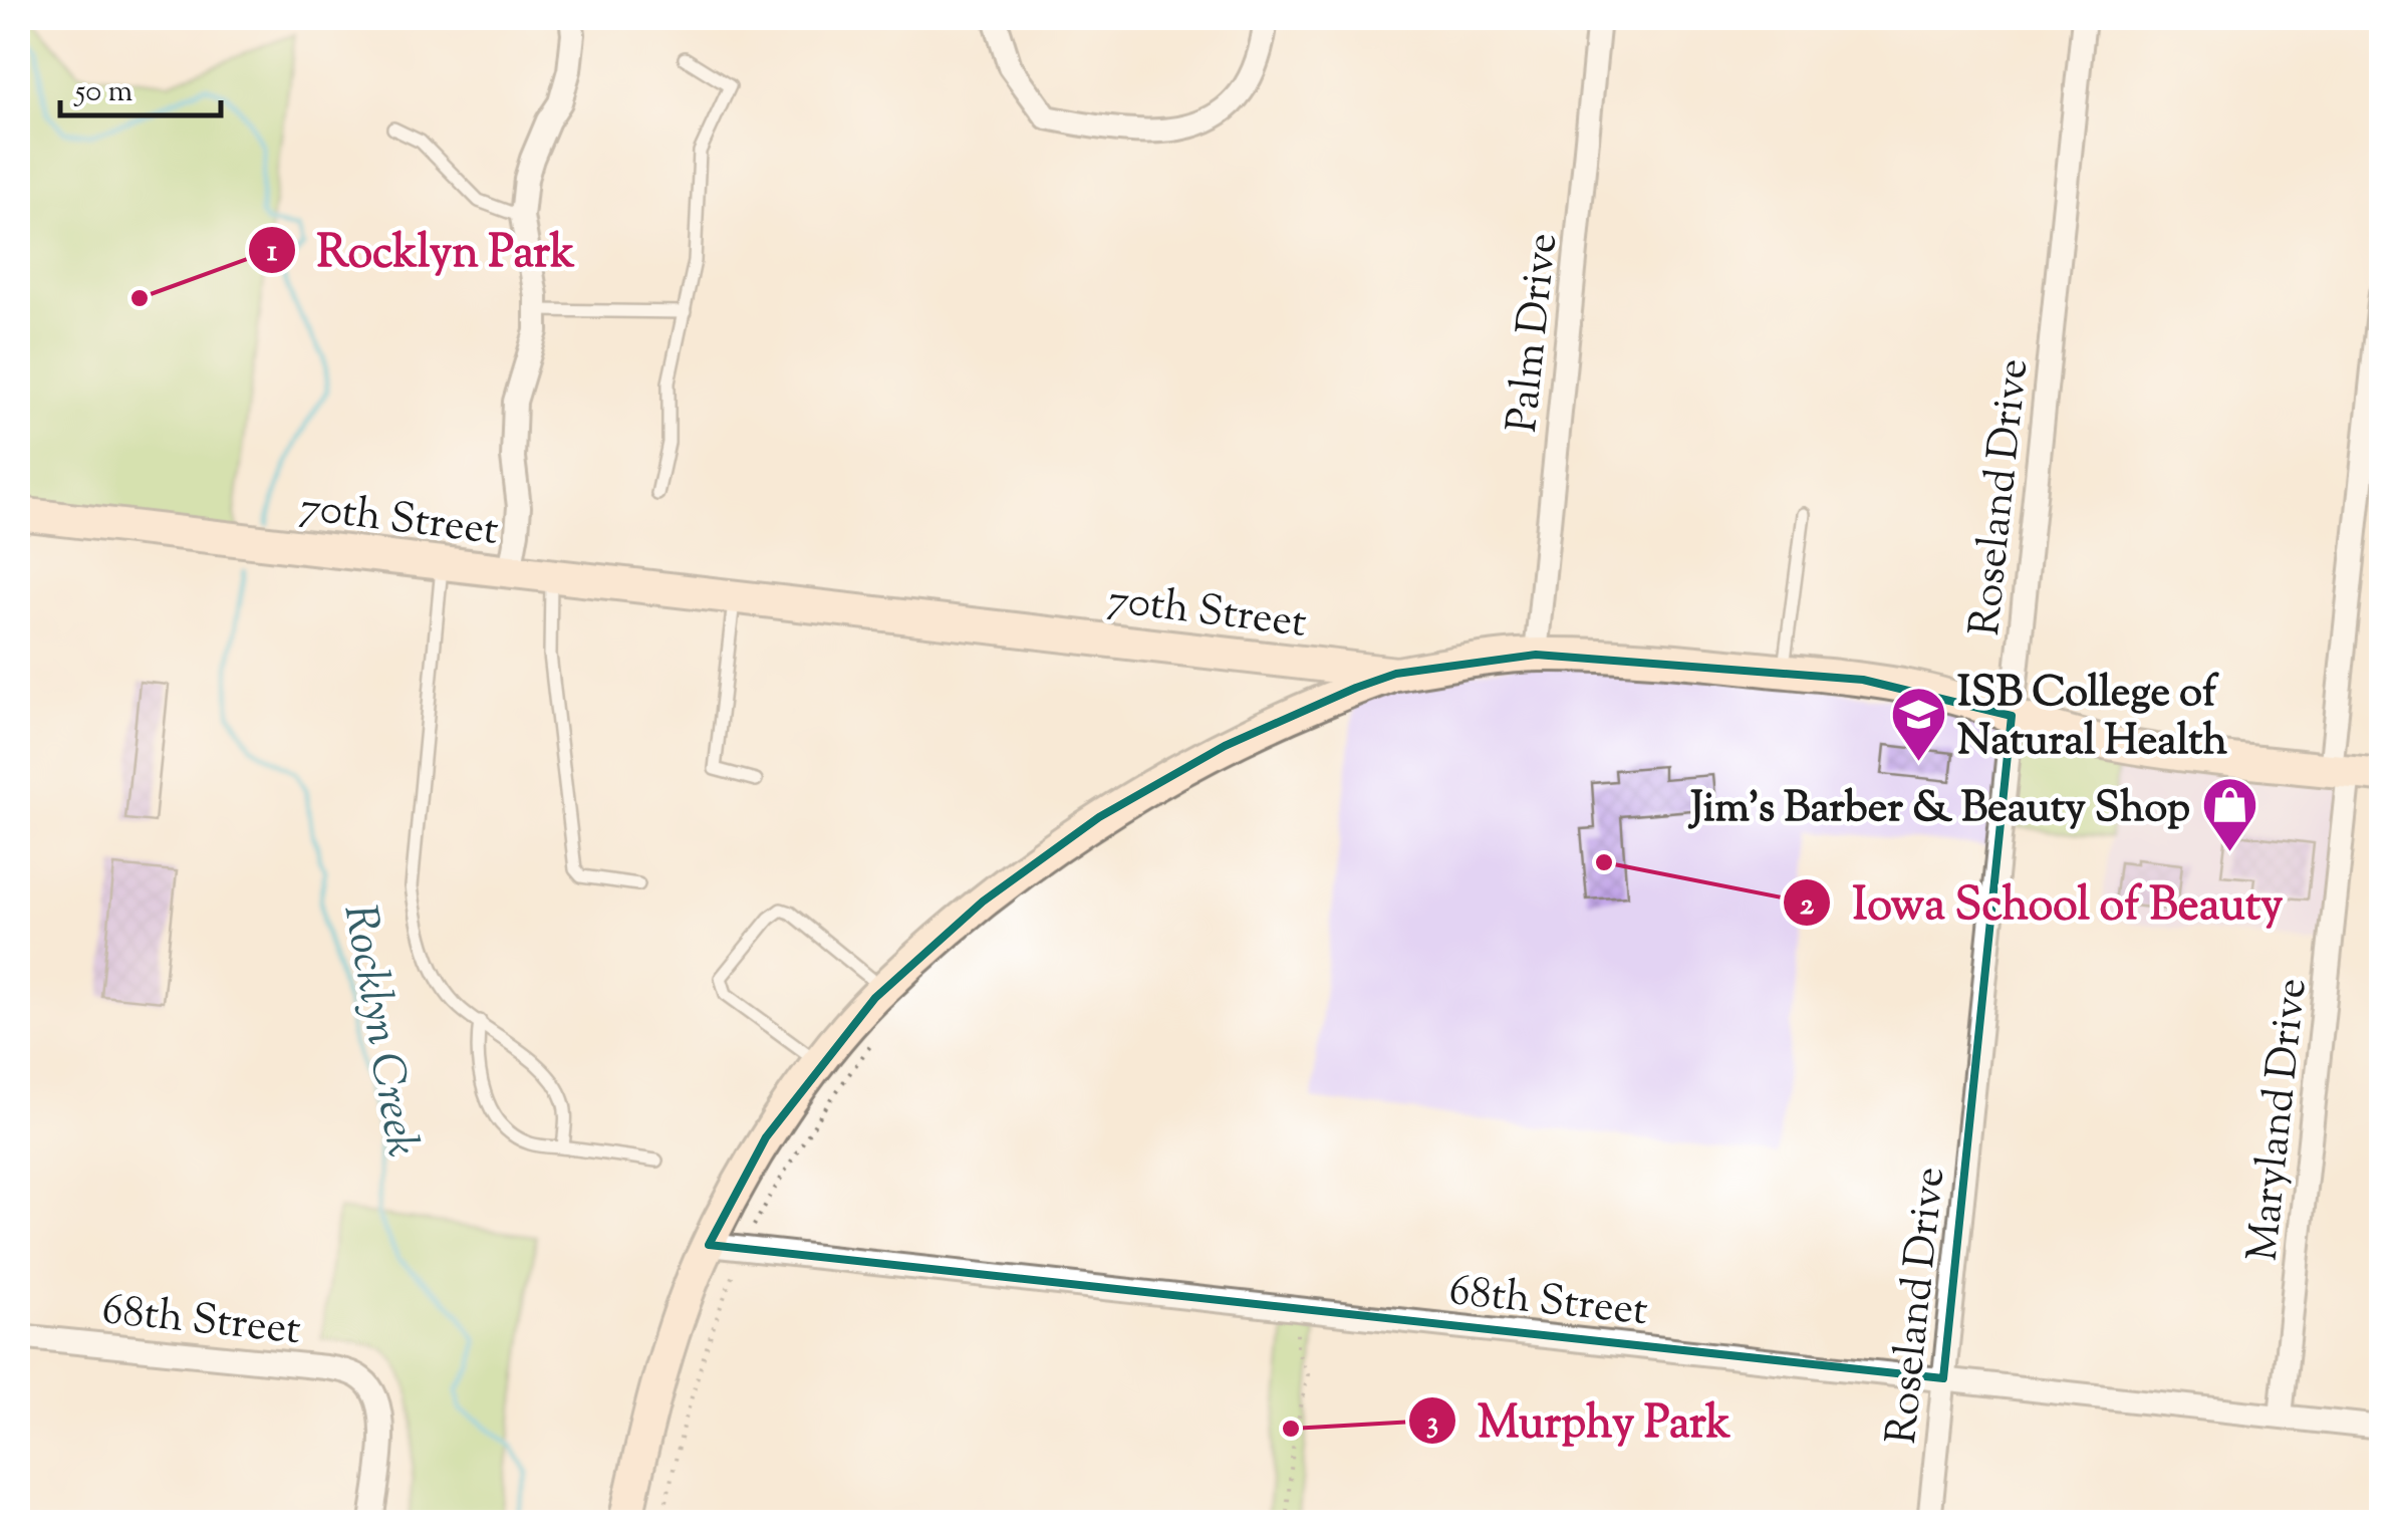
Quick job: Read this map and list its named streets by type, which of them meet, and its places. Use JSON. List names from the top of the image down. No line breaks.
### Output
{"streets":{"street":["Palm Drive","Roseland Drive","70th Street","Maryland Drive","68th Street"]},"crossings":[["Palm Drive","70th Street"],["Roseland Drive","70th Street"],["Roseland Drive","68th Street"],["70th Street","Maryland Drive"],["Maryland Drive","68th Street"]],"water":["Rocklyn Creek"],"places":{"other":["Rocklyn Park","Iowa School of Beauty","Murphy Park"],"school or university":["ISB College of Natural Health"],"shop":["Jim's Barber & Beauty Shop"]},"scale_bar":"50 m"}
